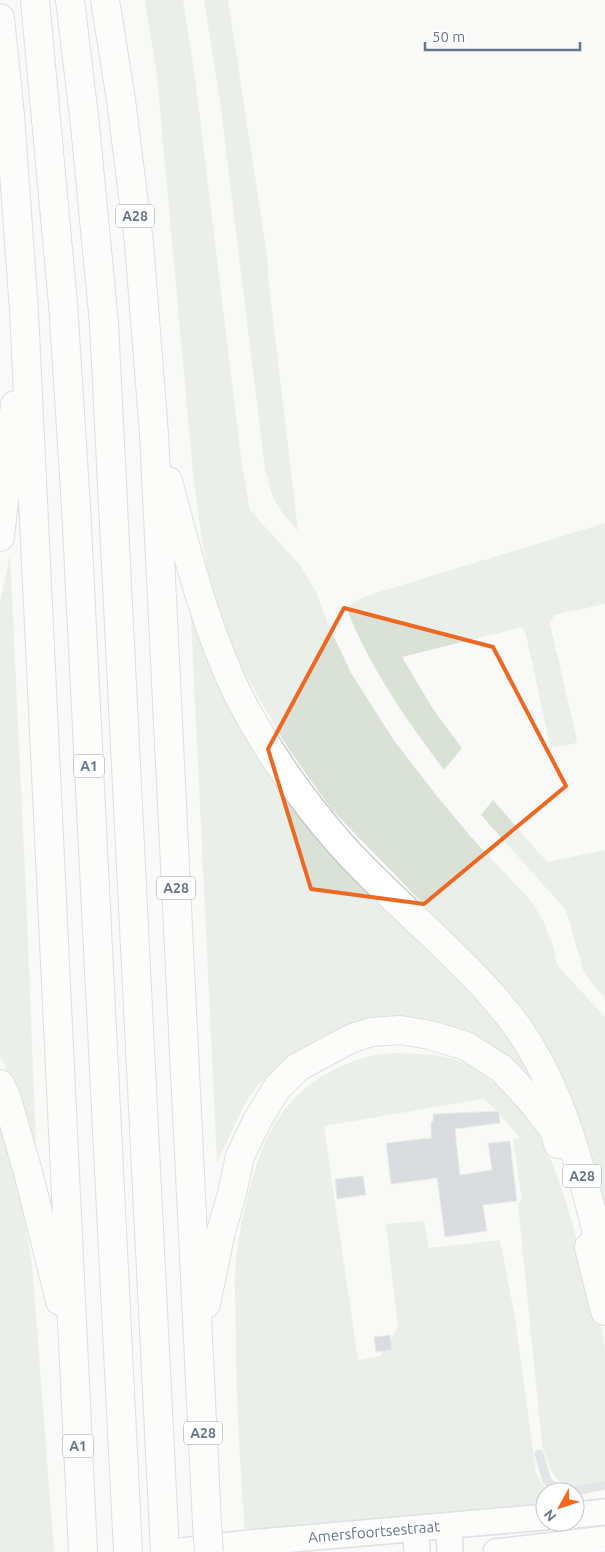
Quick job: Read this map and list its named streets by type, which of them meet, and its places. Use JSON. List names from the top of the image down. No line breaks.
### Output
{"streets":{"highway":["A28","A1"],"main road":["Amersfoortsestraat"]},"crossings":[["A1","Amersfoortsestraat"]],"scale_bar":"50 m","north":"bottom left"}
